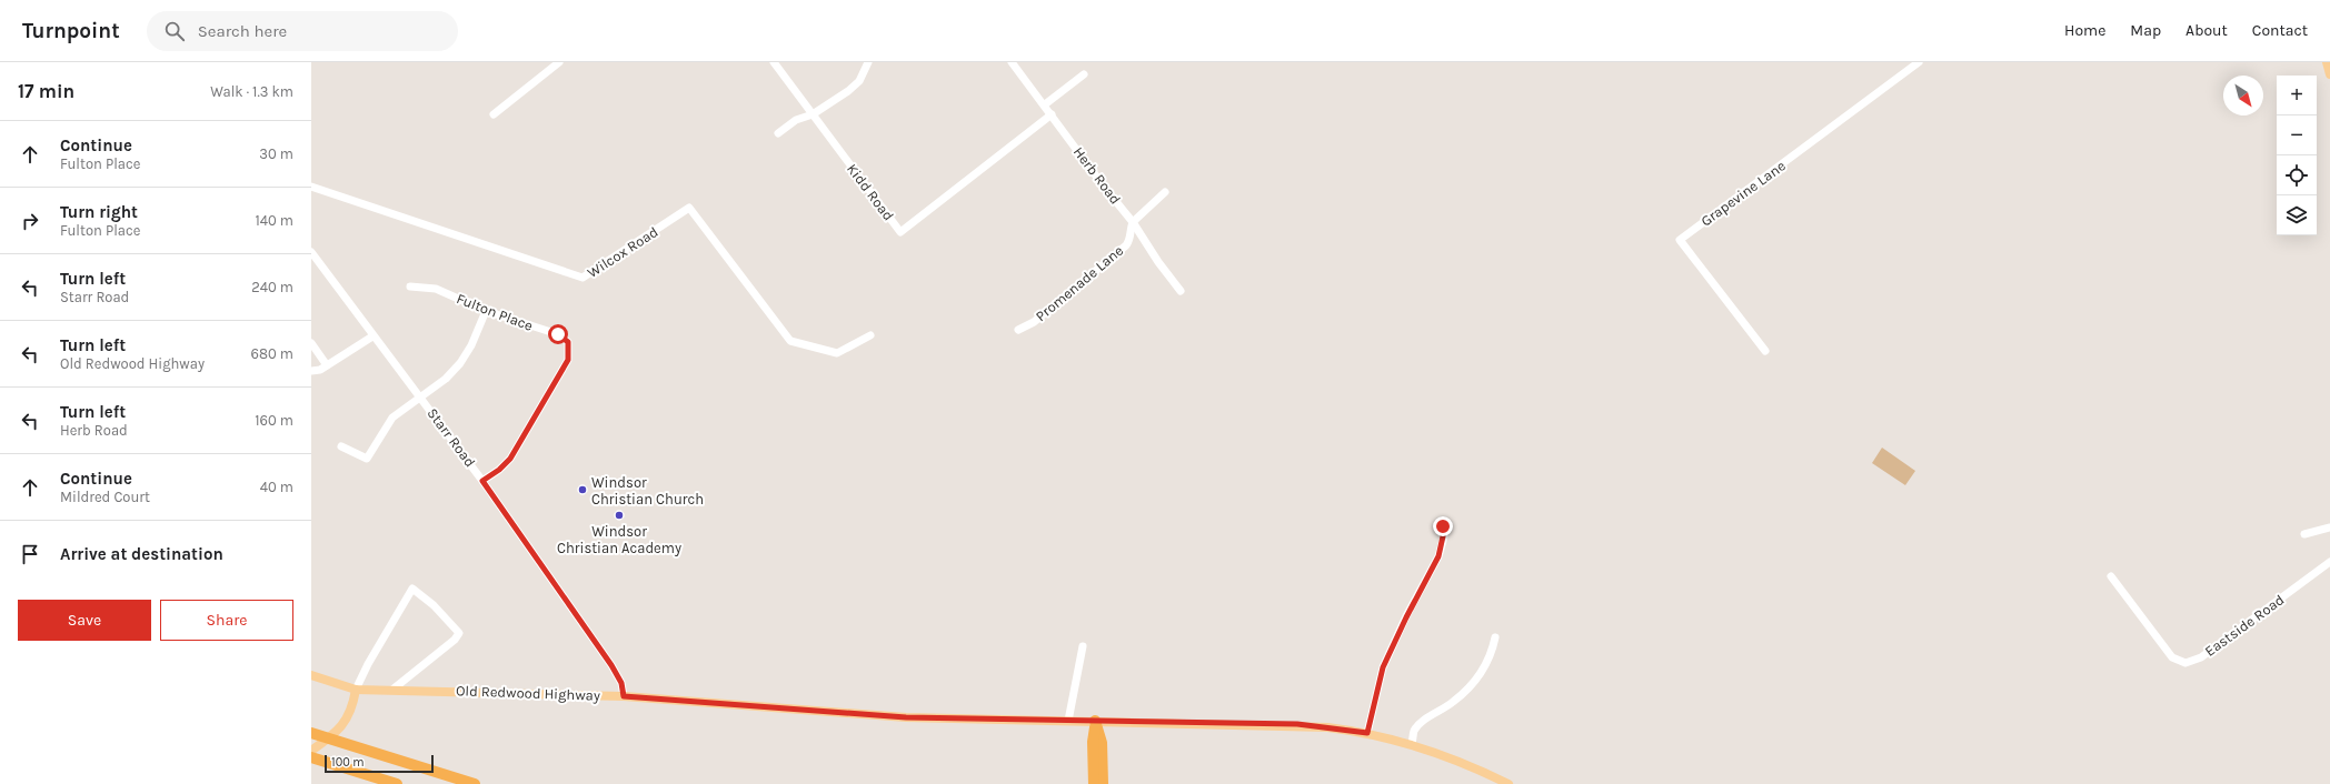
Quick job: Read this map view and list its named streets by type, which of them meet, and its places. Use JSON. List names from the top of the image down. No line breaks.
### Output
{"streets":{"main road":["Old Redwood Highway"],"street":["Herb Road","Kidd Road","Grapevine Lane","Wilcox Road","Promenade Lane","Fulton Place","Starr Road","Eastside Road"]},"crossings":[["Herb Road","Kidd Road"],["Herb Road","Promenade Lane"],["Fulton Place","Starr Road"],["Starr Road","Old Redwood Highway"]],"places":["Windsor Christian Church","Windsor Christian Academy"],"scale_bar":"100 m","north":"bottom right","page":{"header":"Turnpoint","search":"Search here","nav":["Home","Map","About","Contact"],"heading":["17 min","Walk · 1.3 km"],"map_buttons":["+","−"],"list":[["Continue","Fulton Place","30 m"],["Turn right","Fulton Place","140 m"],["Turn left","Starr Road","240 m"],["Turn left","Old Redwood Highway","680 m"],["Turn left","Herb Road","160 m"],["Continue","Mildred Court","40 m"],"Arrive at destination"],"buttons":["Save","Share"],"scale":"100 m"}}
